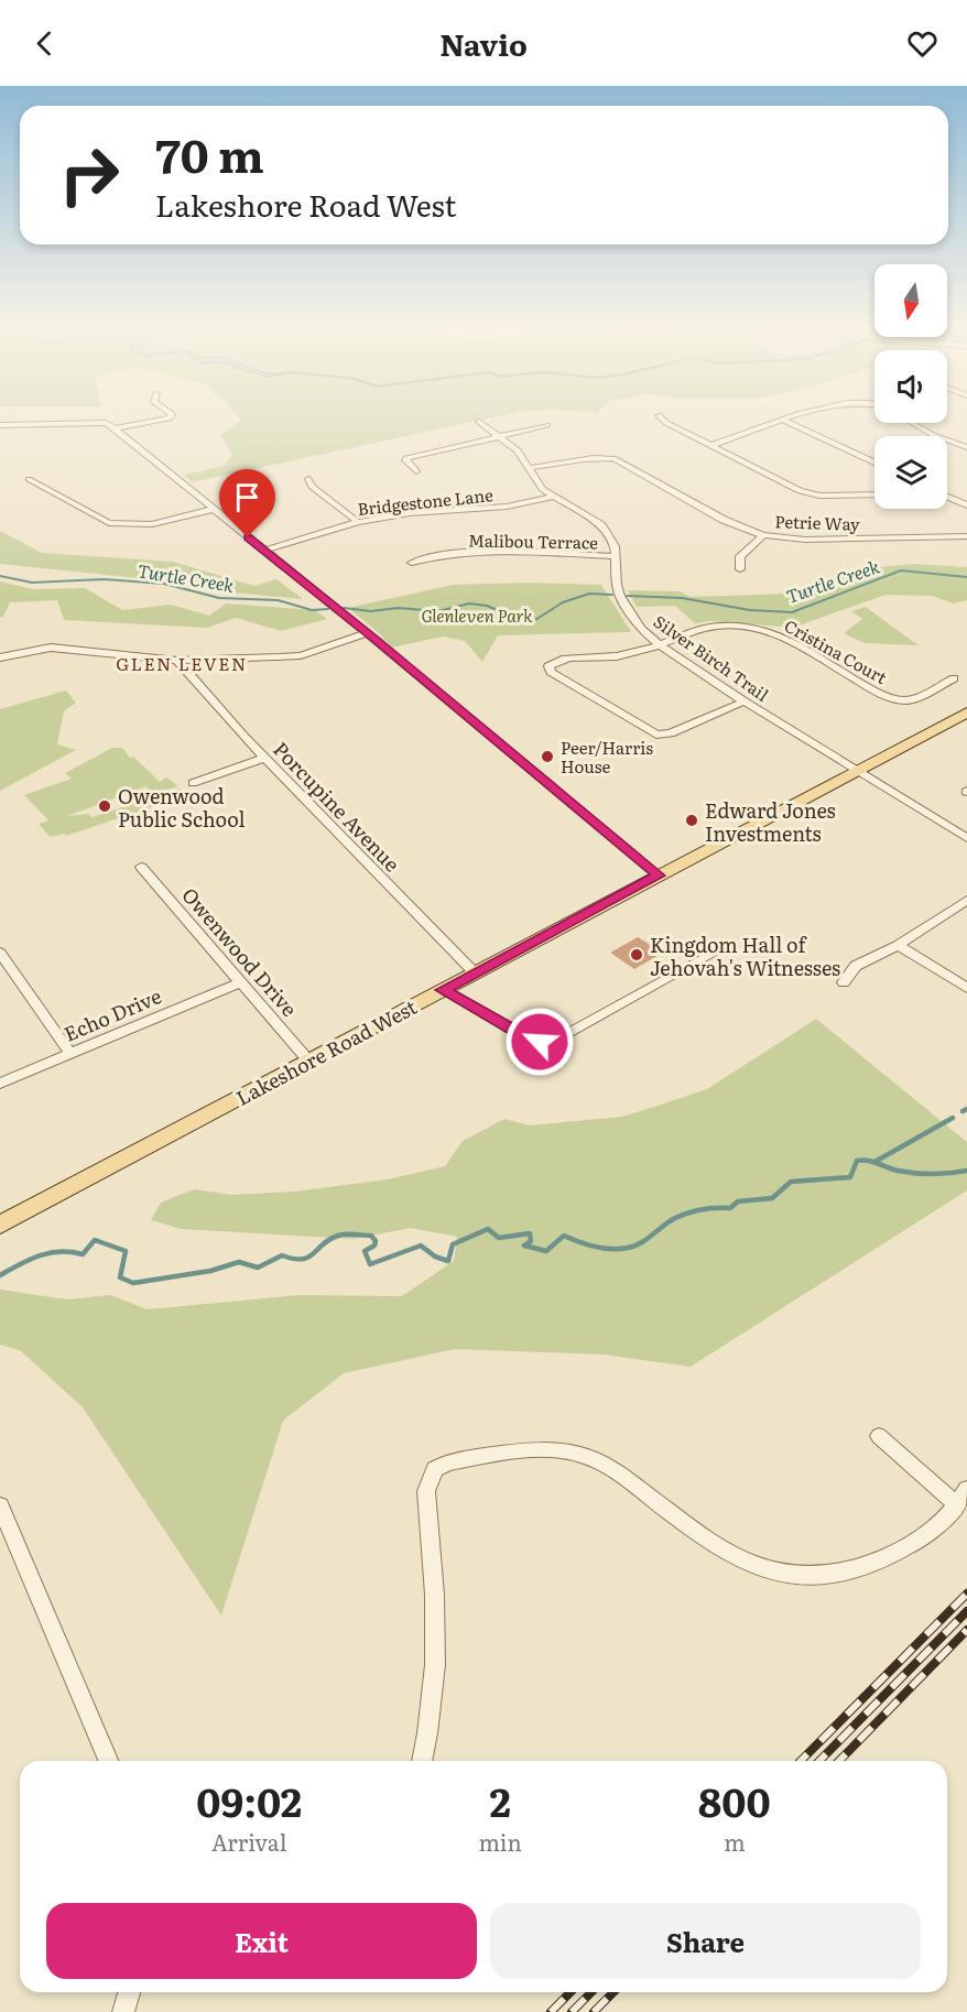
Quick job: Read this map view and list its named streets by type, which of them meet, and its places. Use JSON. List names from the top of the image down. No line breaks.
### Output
{"streets":{"main road":["Lakeshore Road West"],"street":["Bridgestone Lane","Petrie Way","Malibou Terrace","Cristina Court","Silver Birch Trail","Porcupine Avenue","Owenwood Drive","Echo Drive"]},"crossings":[["Bridgestone Lane","Silver Birch Trail"],["Petrie Way","Silver Birch Trail"],["Malibou Terrace","Silver Birch Trail"],["Cristina Court","Silver Birch Trail"],["Silver Birch Trail","Lakeshore Road West"],["Porcupine Avenue","Lakeshore Road West"],["Owenwood Drive","Echo Drive"],["Owenwood Drive","Lakeshore Road West"]],"districts":["GLEN LEVEN"],"water":["Turtle Creek"],"parks":["Glenleven Park"],"places":["Peer/Harris House","Owenwood Public School","Edward Jones Investments","Kingdom Hall of Jehovah's Witnesses"],"north":"bottom","page":{"header":"Navio","turn":["70 m","Lakeshore Road West"],"eta":["09:02","Arrival","2","min","800","m"],"buttons":["Exit","Share"]}}
